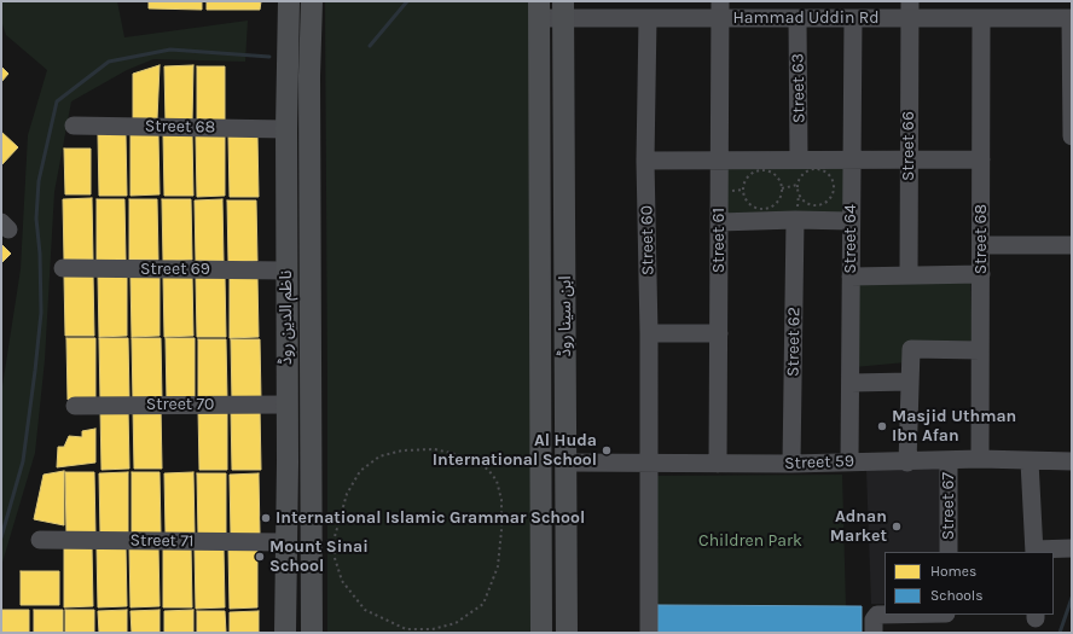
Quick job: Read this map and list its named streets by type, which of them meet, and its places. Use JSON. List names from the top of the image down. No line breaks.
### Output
{"streets":{"main road":["ابن سینا روڈ","ناظم الدین روڈ"],"street":["Hammad Uddin Rd","Street 63","Street 68","Street 66","Street 64","Street 60","Street 61","Street 69","Street 62","Street 70","Street 59","Street 67","Street 71"]},"crossings":[["Hammad Uddin Rd","Street 63"],["Hammad Uddin Rd","Street 68"],["Hammad Uddin Rd","Street 66"],["Hammad Uddin Rd","Street 64"],["Hammad Uddin Rd","Street 60"],["Hammad Uddin Rd","Street 61"],["Hammad Uddin Rd","ابن سینا روڈ"],["Street 68","ناظم الدین روڈ"],["Street 68","Street 59"],["Street 64","Street 59"],["Street 60","Street 59"],["Street 61","Street 59"],["Street 69","ناظم الدین روڈ"],["ابن سینا روڈ","Street 59"],["ناظم الدین روڈ","Street 70"],["ناظم الدین روڈ","Street 71"],["Street 62","Street 59"],["Street 59","Street 67"]],"parks":["Children Park"],"places":["Masjid Uthman Ibn Afan","Al Huda International School","International Islamic Grammar School","Adnan Market","Mount Sinai School"],"legend":["Homes","Schools"]}
